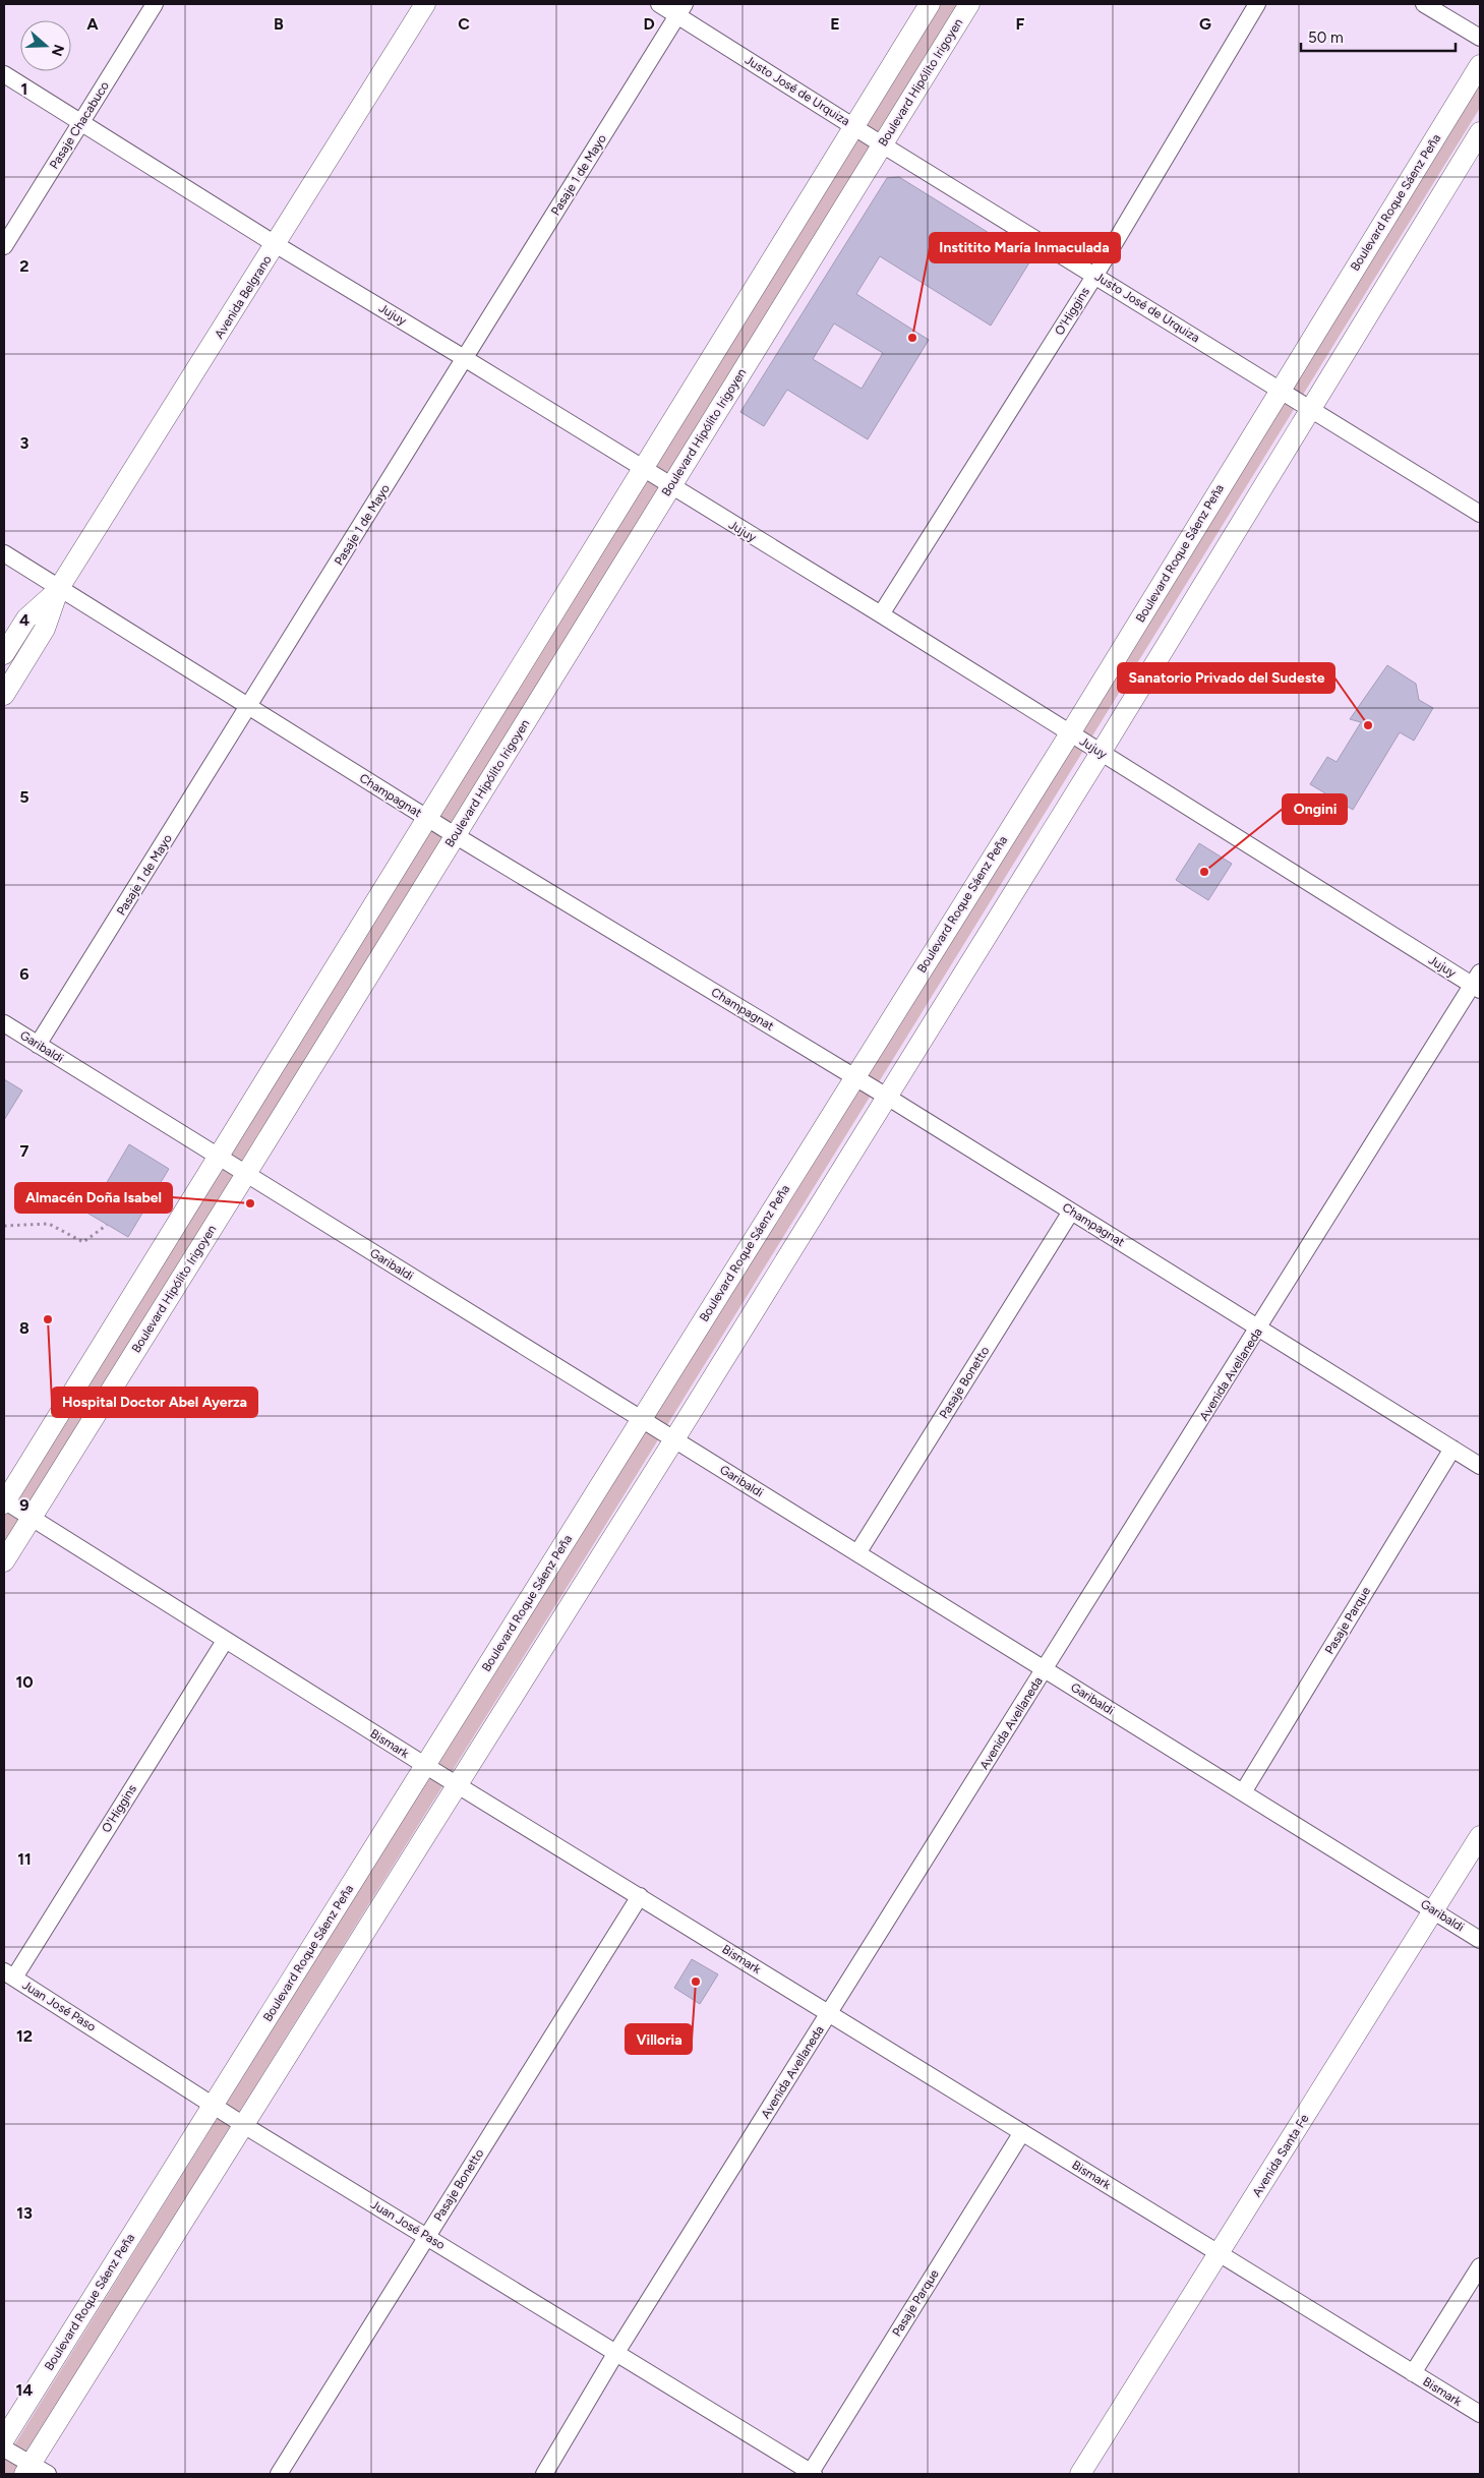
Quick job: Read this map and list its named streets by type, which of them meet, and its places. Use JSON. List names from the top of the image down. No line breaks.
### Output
{"streets":{"street":["Boulevard Hipólito Irigoyen","Justo José de Urquiza","Pasaje Chacabuco","Pasaje 1 de Mayo","Boulevard Roque Sáenz Peña","Avenida Belgrano","O'Higgins","Jujuy","Champagnat","Garibaldi","Avenida Avellaneda","Pasaje Bonetto","Pasaje Parque","Bismark","Juan José Paso","Avenida Santa Fe"]},"crossings":[["Boulevard Hipólito Irigoyen","Justo José de Urquiza"],["Boulevard Hipólito Irigoyen","Jujuy"],["Boulevard Hipólito Irigoyen","Champagnat"],["Boulevard Hipólito Irigoyen","Garibaldi"],["Boulevard Hipólito Irigoyen","Bismark"],["Justo José de Urquiza","Pasaje 1 de Mayo"],["Justo José de Urquiza","Boulevard Roque Sáenz Peña"],["Justo José de Urquiza","O'Higgins"],["Pasaje Chacabuco","Jujuy"],["Pasaje 1 de Mayo","Jujuy"],["Pasaje 1 de Mayo","Champagnat"],["Pasaje 1 de Mayo","Garibaldi"],["Boulevard Roque Sáenz Peña","Jujuy"],["Boulevard Roque Sáenz Peña","Champagnat"],["Boulevard Roque Sáenz Peña","Garibaldi"],["Boulevard Roque Sáenz Peña","Bismark"],["Boulevard Roque Sáenz Peña","Juan José Paso"],["Avenida Belgrano","Jujuy"],["Avenida Belgrano","Champagnat"],["O'Higgins","Jujuy"],["O'Higgins","Bismark"],["O'Higgins","Juan José Paso"],["Jujuy","Avenida Avellaneda"],["Champagnat","Avenida Avellaneda"],["Champagnat","Pasaje Bonetto"],["Champagnat","Pasaje Parque"],["Garibaldi","Avenida Avellaneda"],["Garibaldi","Pasaje Bonetto"],["Garibaldi","Pasaje Parque"],["Garibaldi","Avenida Santa Fe"],["Avenida Avellaneda","Bismark"],["Avenida Avellaneda","Juan José Paso"],["Pasaje Bonetto","Bismark"],["Pasaje Bonetto","Juan José Paso"],["Pasaje Parque","Bismark"],["Pasaje Parque","Juan José Paso"],["Bismark","Avenida Santa Fe"]],"places":["Institito María Inmaculada","Sanatorio Privado del Sudeste","Ongini","Almacén Doña Isabel","Hospital Doctor Abel Ayerza","Villoria"],"scale_bar":"50 m","north":"right","grid":{"columns":["A","B","C","D","E","F","G"],"rows":["1","2","3","4","5","6","7","8","9","10","11","12","13","14"]}}
